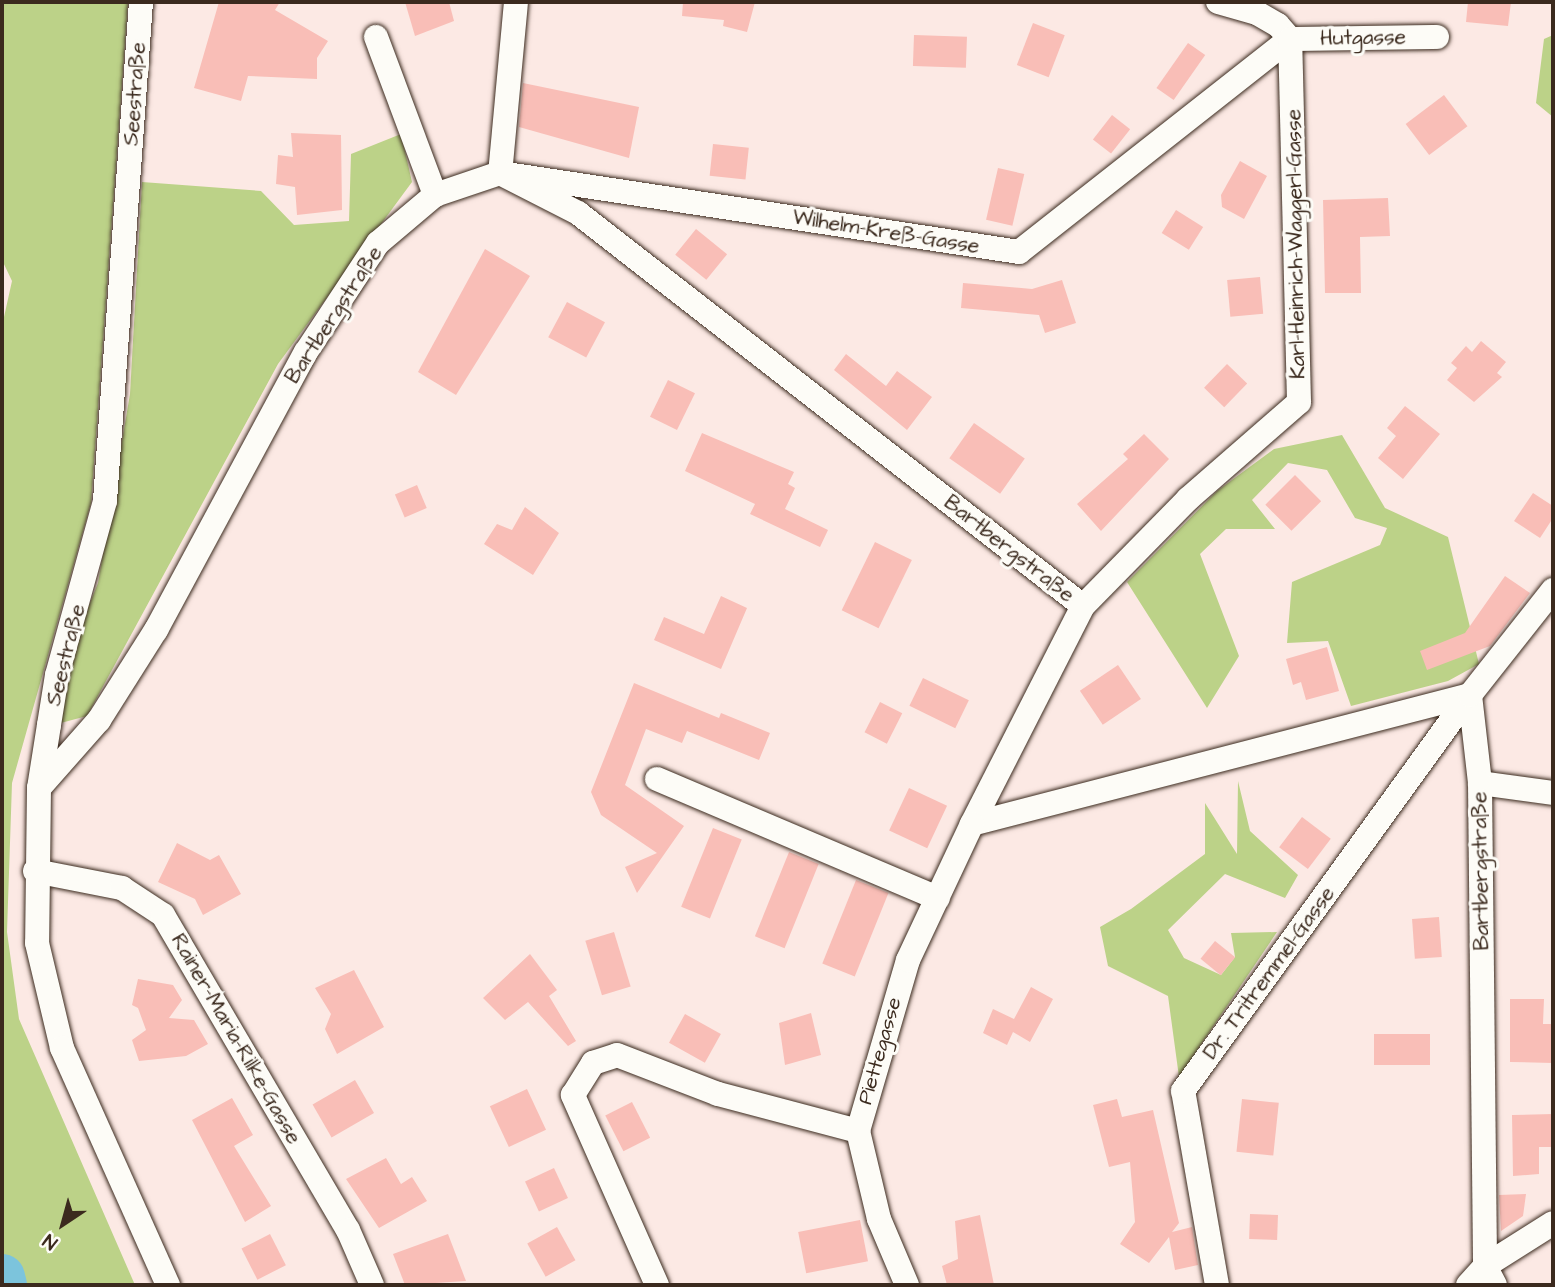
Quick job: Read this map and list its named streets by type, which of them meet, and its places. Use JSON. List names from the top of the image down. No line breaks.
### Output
{"streets":{"street":["Hutgasse","Seestraße","Wilhelm-Kreß-Gasse","Karl-Heinrich-Waggerl-Gasse","Bartbergstraße","Dr. Tritremmel-Gasse","Rainer-Maria-Rilke-Gasse","Piettegasse"]},"crossings":[["Hutgasse","Wilhelm-Kreß-Gasse"],["Hutgasse","Karl-Heinrich-Waggerl-Gasse"],["Seestraße","Bartbergstraße"],["Seestraße","Rainer-Maria-Rilke-Gasse"],["Wilhelm-Kreß-Gasse","Karl-Heinrich-Waggerl-Gasse"],["Wilhelm-Kreß-Gasse","Bartbergstraße"],["Karl-Heinrich-Waggerl-Gasse","Bartbergstraße"],["Bartbergstraße","Dr. Tritremmel-Gasse"],["Bartbergstraße","Piettegasse"]],"north":"bottom left"}
